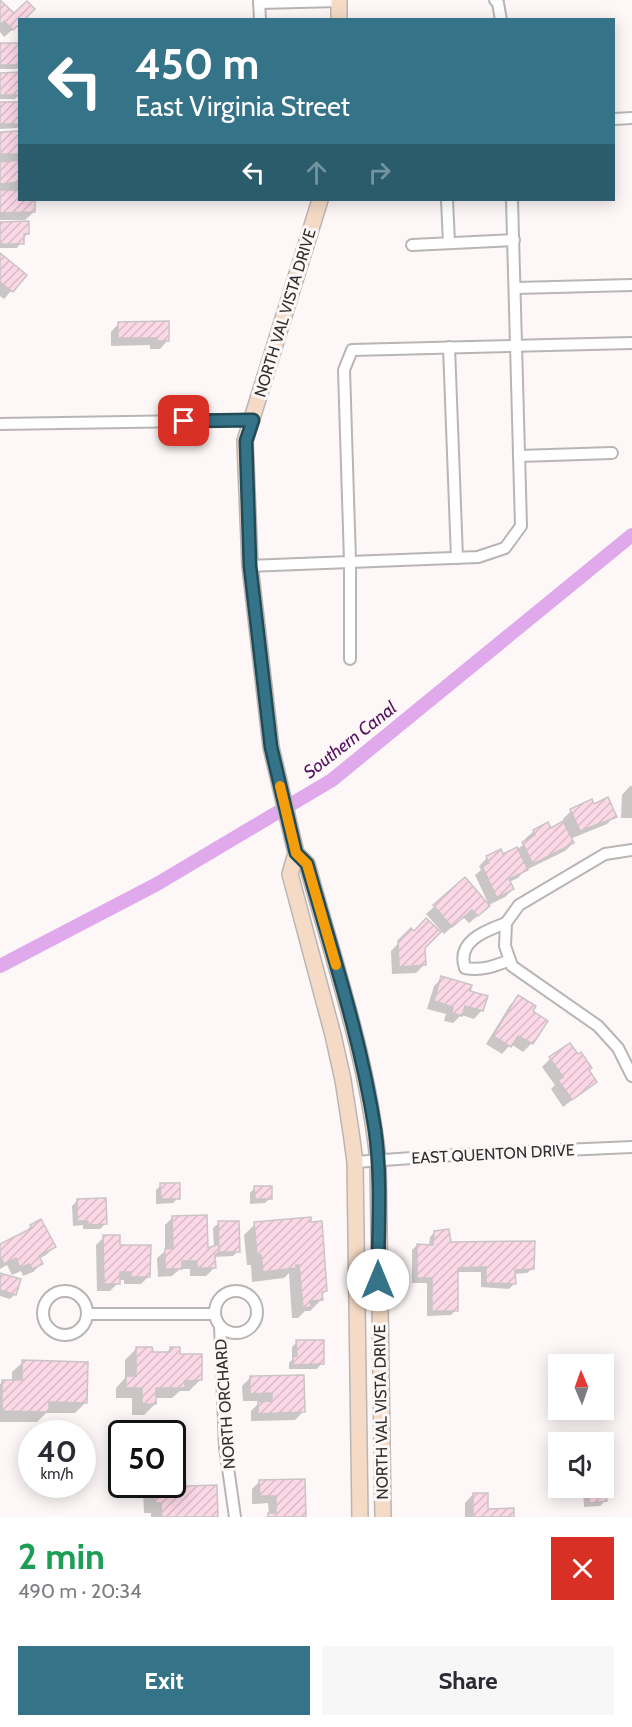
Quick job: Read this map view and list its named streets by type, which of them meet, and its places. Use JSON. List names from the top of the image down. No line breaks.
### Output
{"streets":{"main road":["NORTH VAL VISTA DRIVE"],"street":["EAST QUENTON DRIVE","NORTH ORCHARD"]},"crossings":[["NORTH VAL VISTA DRIVE","EAST QUENTON DRIVE"]],"water":["Southern Canal"],"north":"top","page":{"turn":["450 m","East Virginia Street"],"speed":"40 km/h","limit":"50","heading":["2 min","490 m · 20:34"],"buttons":["Exit","Share"]}}
